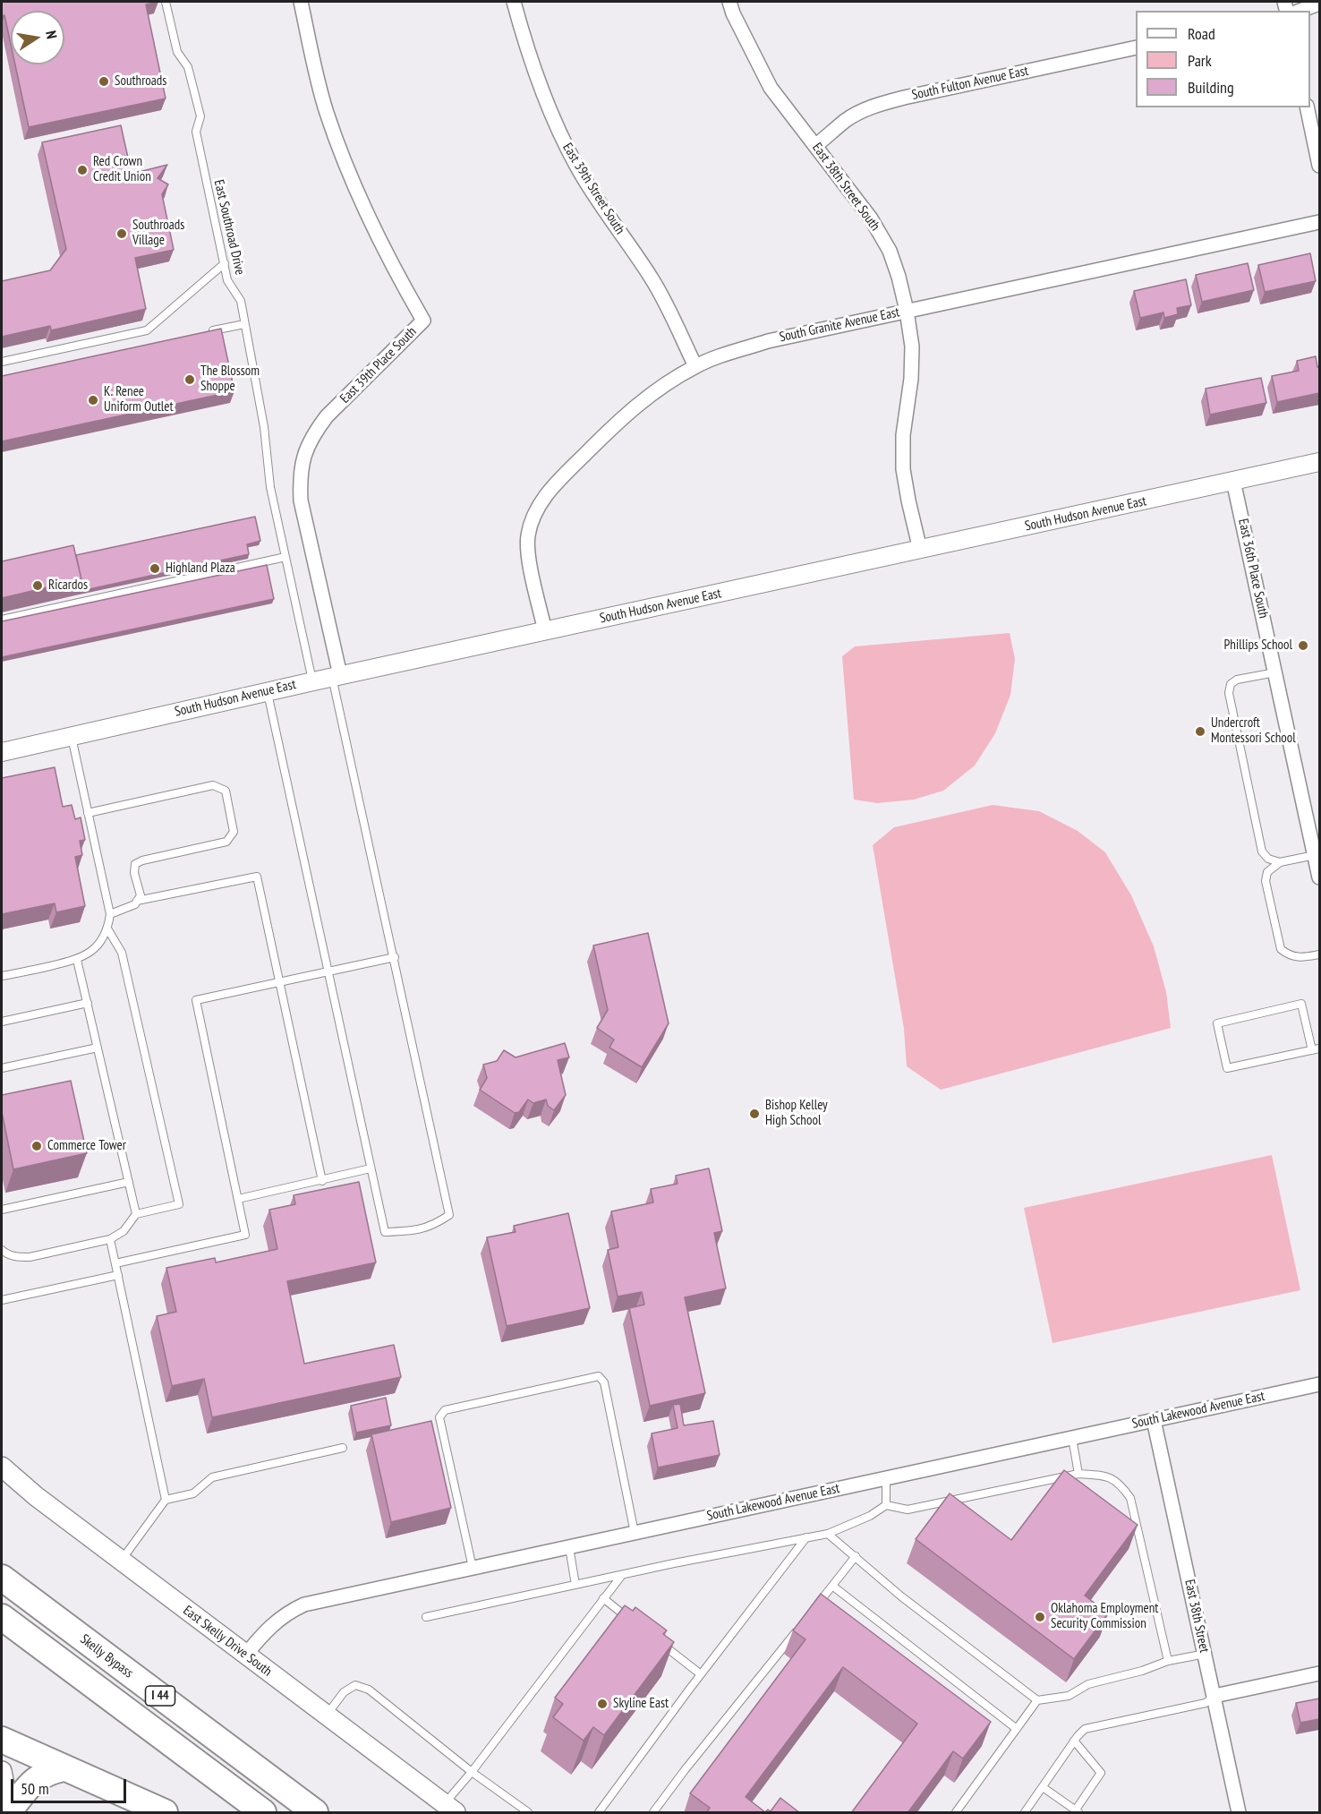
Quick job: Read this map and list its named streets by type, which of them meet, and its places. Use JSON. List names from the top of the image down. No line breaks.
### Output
{"streets":{"highway":["Skelly Bypass","I 44"],"main road":["East Skelly Drive South"],"street":["South Fulton Avenue East","East 38th Street South","East 39th Street South","South Granite Avenue East","East 39th Place South","South Hudson Avenue East","East 36th Place South","South Lakewood Avenue East","East 38th Street"],"lane":["East Southroad Drive"]},"crossings":[["South Fulton Avenue East","East 38th Street South"],["East 38th Street South","South Granite Avenue East"],["East 38th Street South","South Hudson Avenue East"],["East 39th Street South","South Granite Avenue East"],["East Southroad Drive","South Hudson Avenue East"],["South Granite Avenue East","South Hudson Avenue East"],["East 39th Place South","South Hudson Avenue East"],["South Hudson Avenue East","East 36th Place South"],["South Lakewood Avenue East","East 38th Street"],["South Lakewood Avenue East","East Skelly Drive South"]],"places":["Southroads","Red Crown Credit Union","Southroads Village","The Blossom Shoppe","K. Renee Uniform Outlet","Highland Plaza","Ricardos","Phillips School","Undercroft Montessori School","Bishop Kelley High School","Commerce Tower","Oklahoma Employment Security Commission","Skyline East"],"legend":["Road","Park","Building"],"scale_bar":"50 m","north":"right"}
